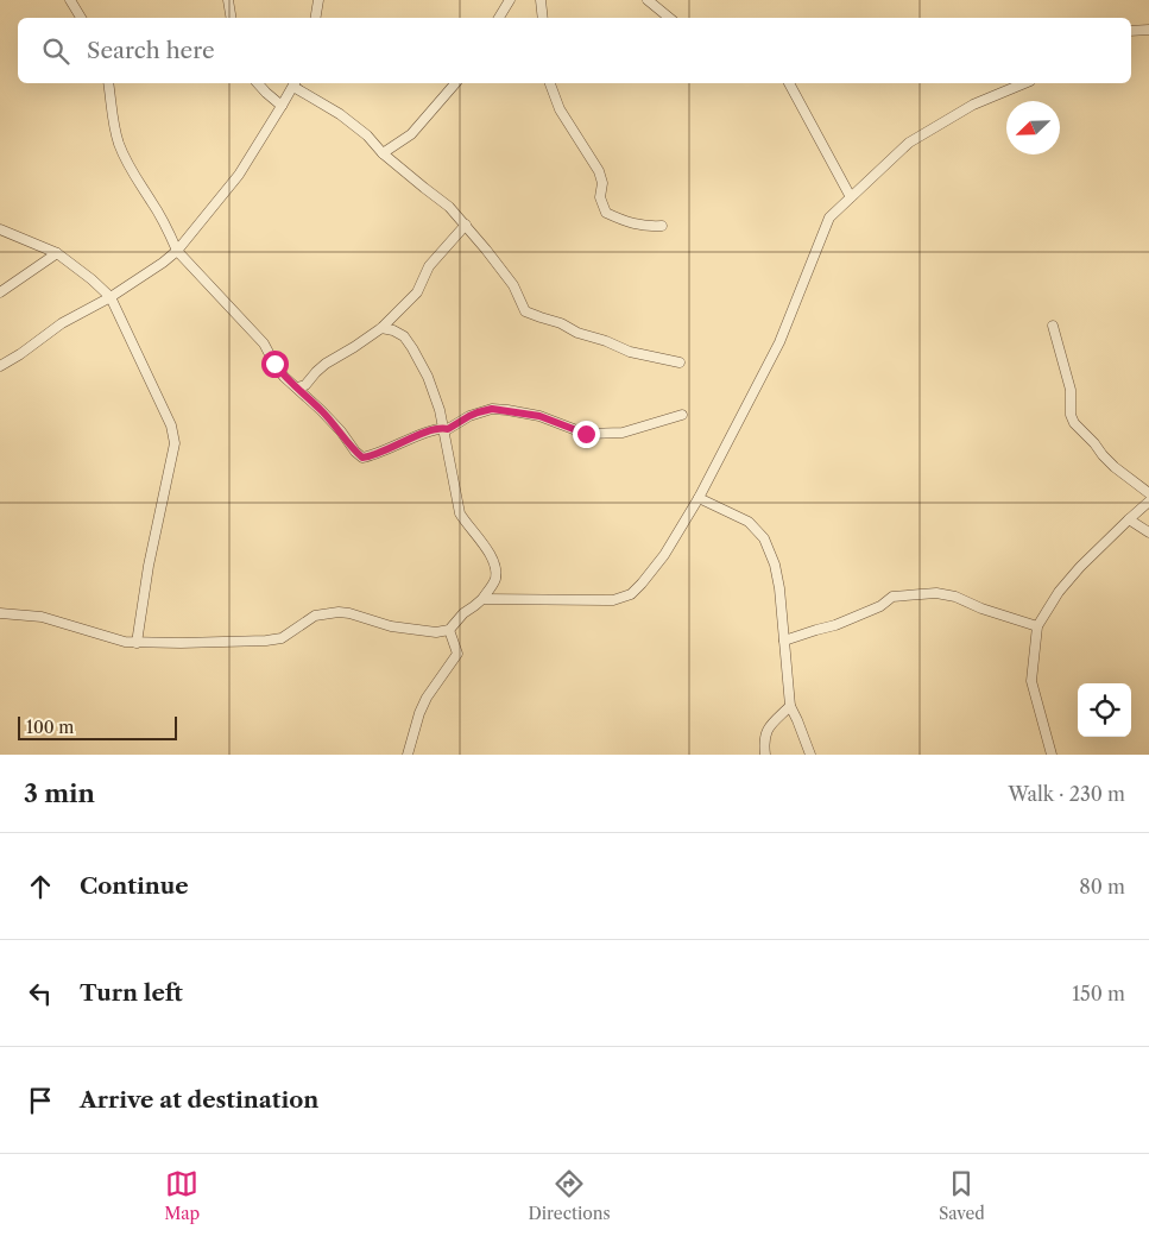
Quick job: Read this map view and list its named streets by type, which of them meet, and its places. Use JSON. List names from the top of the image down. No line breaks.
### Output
{"scale_bar":"100 m","north":"bottom left","page":{"search":"Search here","scale":"100 m","heading":["3 min","Walk · 230 m"],"list":[["Continue","80 m"],["Turn left","150 m"],"Arrive at destination"],"nav":["Map","Directions","Saved"]}}
